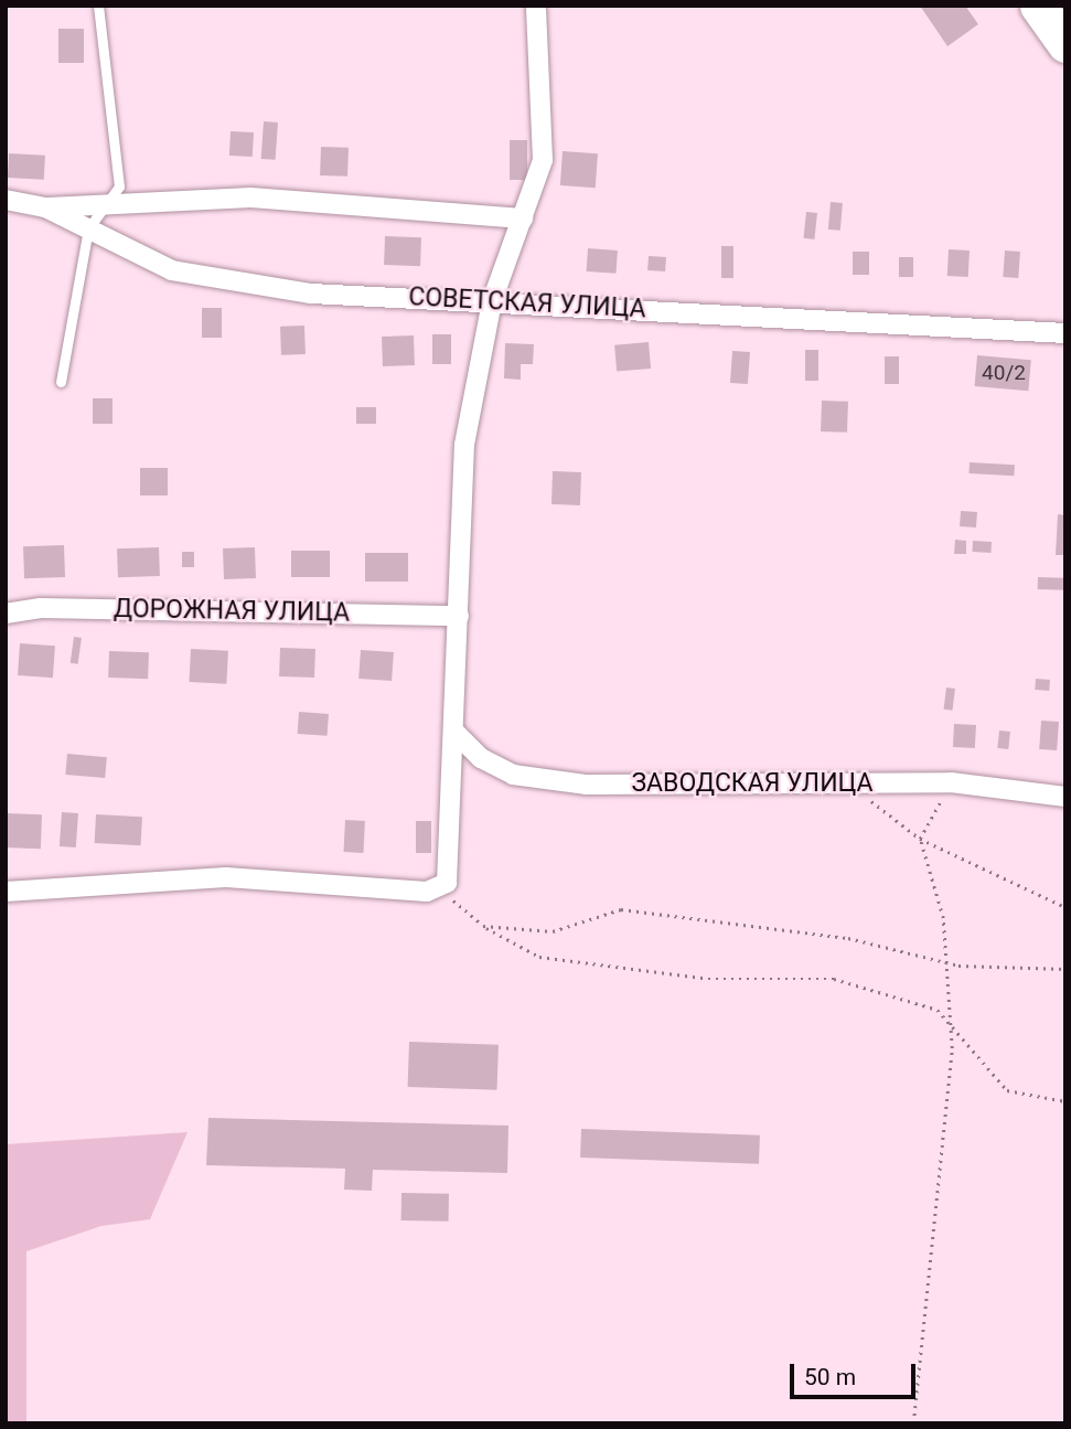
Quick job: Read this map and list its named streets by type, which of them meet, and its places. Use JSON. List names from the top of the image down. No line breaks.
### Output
{"streets":{"street":["СОВЕТСКАЯ УЛИЦА","ДОРОЖНАЯ УЛИЦА","ЗАВОДСКАЯ УЛИЦА"]},"house_numbers":["40/2"],"scale_bar":"50 m"}
